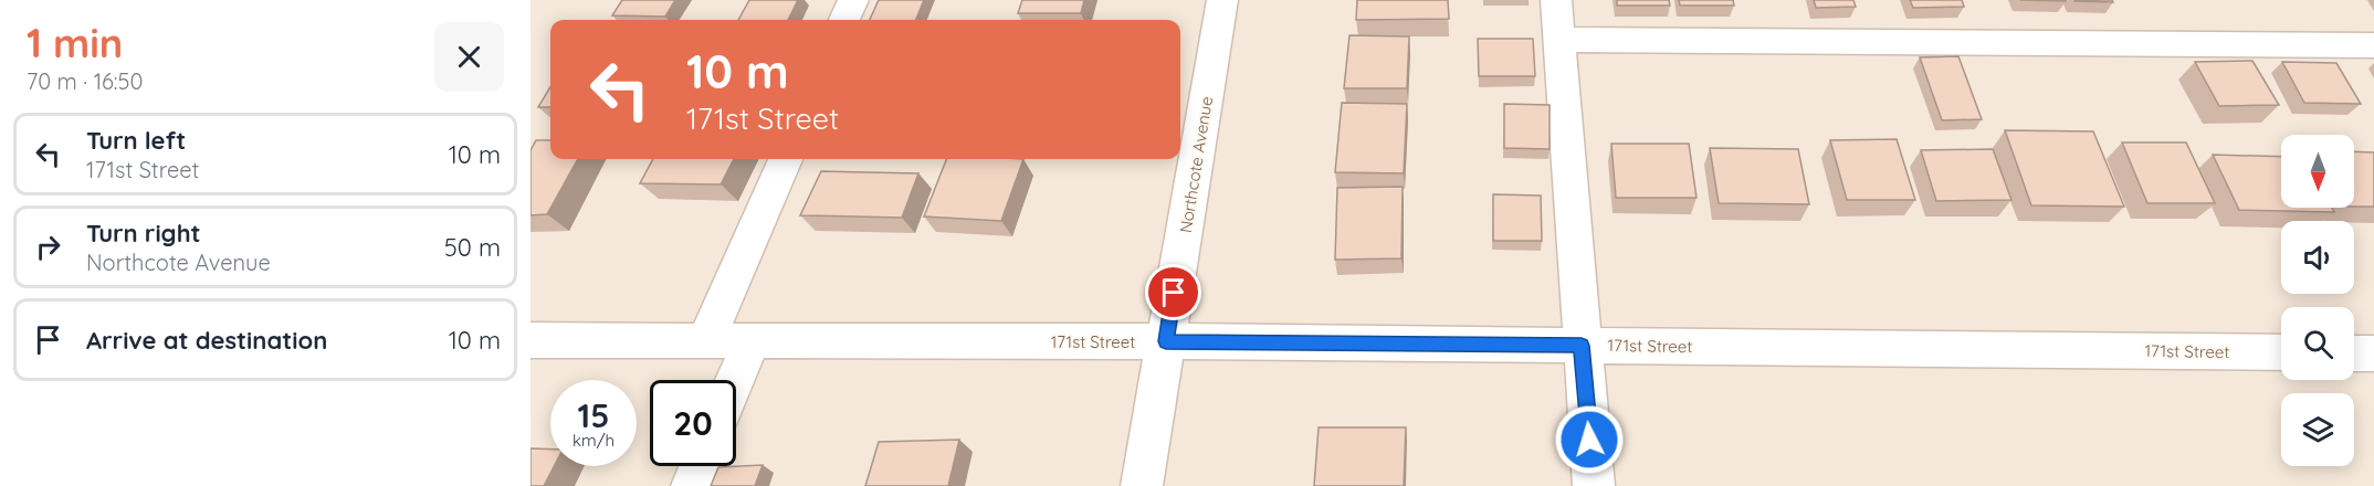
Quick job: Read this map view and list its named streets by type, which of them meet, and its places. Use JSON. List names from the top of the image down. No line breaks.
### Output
{"streets":{"street":["Northcote Avenue","171st Street"]},"crossings":[["Northcote Avenue","171st Street"]],"north":"bottom","page":{"heading":["1 min","70 m · 16:50"],"turn":["10 m","171st Street"],"list":[{"name":"Turn left","note":"171st Street","value":"10 m"},{"name":"Turn right","note":"Northcote Avenue","value":"50 m"},{"name":"Arrive at destination","value":"10 m"}],"speed":"15 km/h","limit":"20"}}
